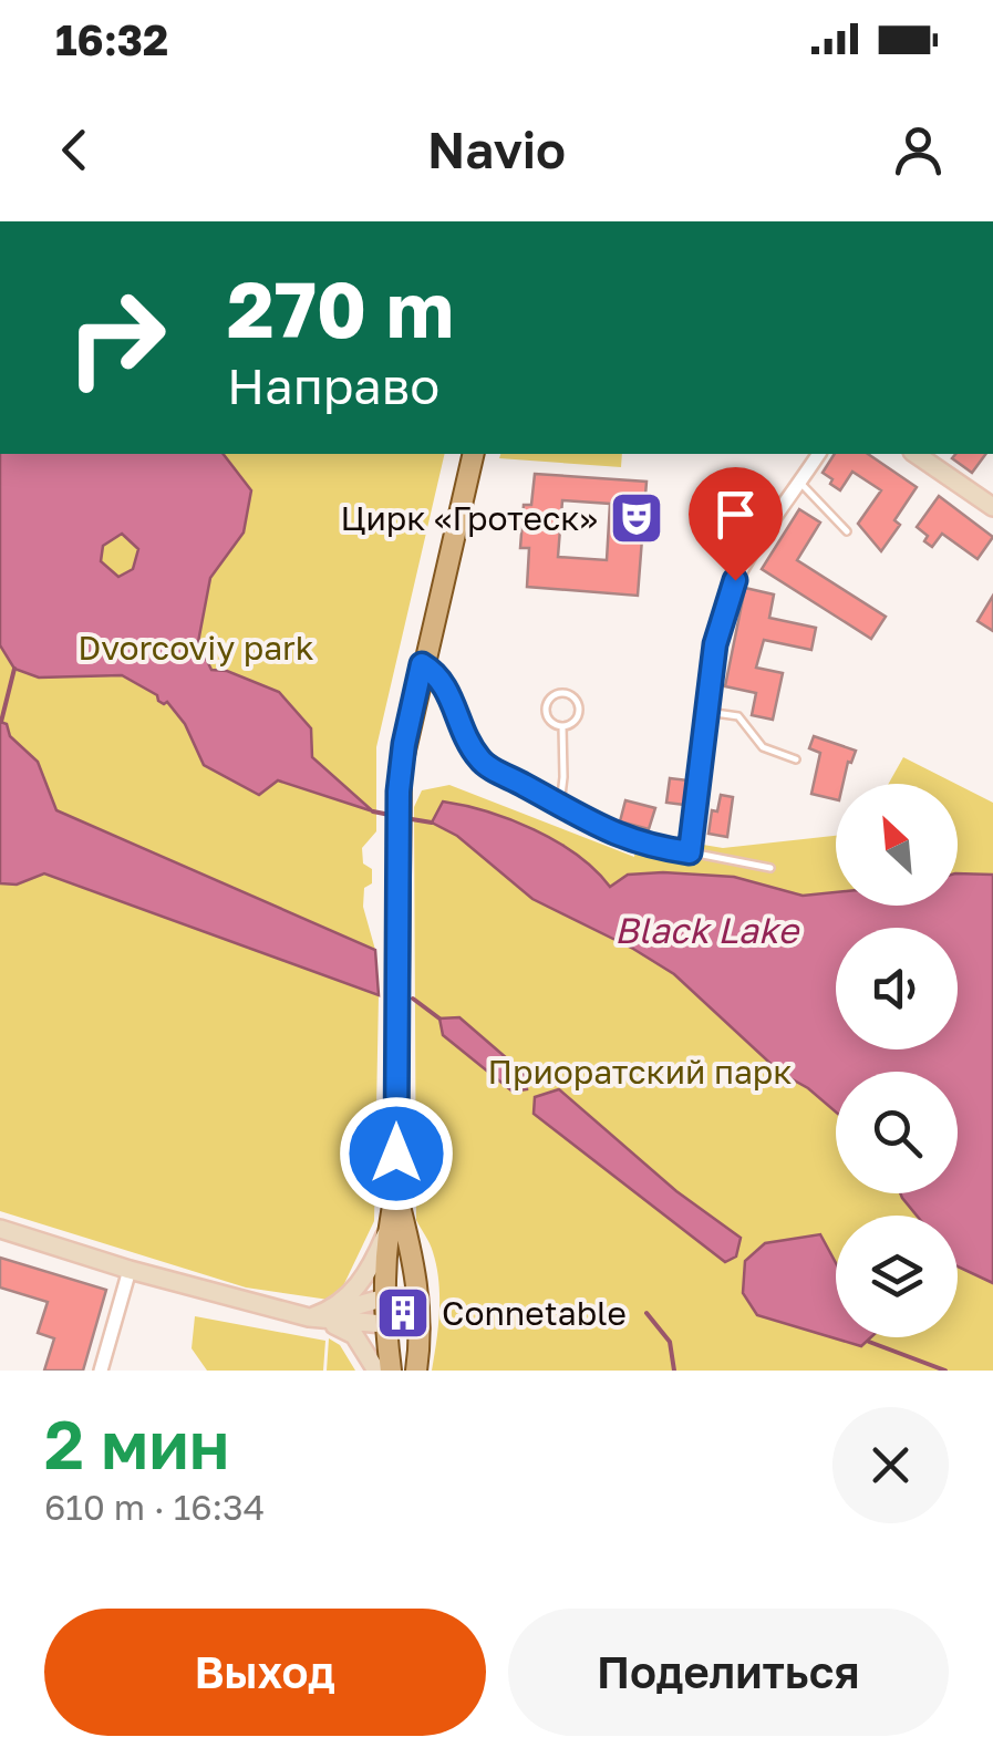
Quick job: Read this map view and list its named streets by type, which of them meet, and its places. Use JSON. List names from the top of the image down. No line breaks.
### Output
{"water":["Black Lake"],"parks":["Dvorcoviy park","Приоратский парк"],"places":{"theatre":["Цирк «Гротеск»"],"building":["Connetable"]},"north":"top left","page":{"status":"16:32","header":"Navio","turn":["270 m","Направо"],"heading":["2 мин","610 m · 16:34"],"buttons":["Выход","Поделиться"]}}
